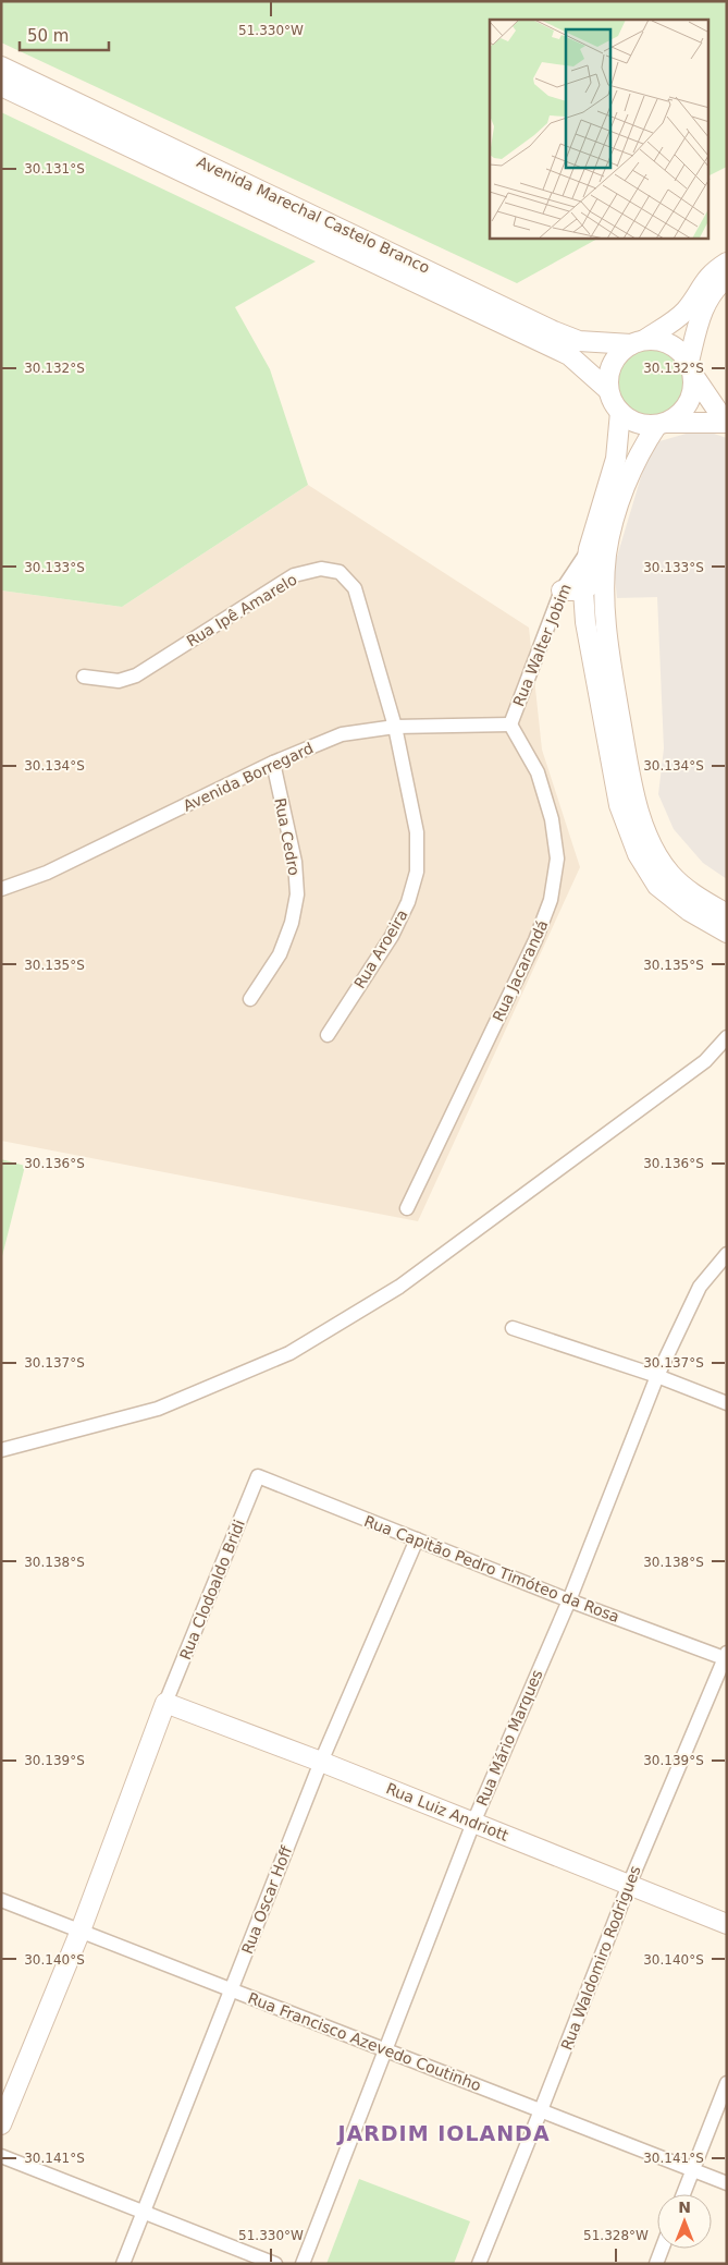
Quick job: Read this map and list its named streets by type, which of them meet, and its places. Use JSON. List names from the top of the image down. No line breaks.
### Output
{"streets":{"main road":["Avenida Marechal Castelo Branco","Rua Walter Jobim","Rua Luiz Andriott"],"street":["Rua Ipê Amarelo","Avenida Borregard","Rua Cedro","Rua Aroeira","Rua Jacarandá","Rua Capitão Pedro Timóteo da Rosa","Rua Clodoaldo Bridi","Rua Mário Marques","Rua Oscar Hoff","Rua Waldomiro Rodrigues","Rua Francisco Azevedo Coutinho"]},"crossings":[["Avenida Marechal Castelo Branco","Rua Walter Jobim"],["Rua Ipê Amarelo","Avenida Borregard"],["Rua Ipê Amarelo","Rua Aroeira"],["Rua Walter Jobim","Avenida Borregard"],["Rua Walter Jobim","Rua Jacarandá"],["Avenida Borregard","Rua Cedro"],["Avenida Borregard","Rua Aroeira"],["Avenida Borregard","Rua Jacarandá"],["Rua Capitão Pedro Timóteo da Rosa","Rua Clodoaldo Bridi"],["Rua Capitão Pedro Timóteo da Rosa","Rua Mário Marques"],["Rua Capitão Pedro Timóteo da Rosa","Rua Oscar Hoff"],["Rua Capitão Pedro Timóteo da Rosa","Rua Waldomiro Rodrigues"],["Rua Clodoaldo Bridi","Rua Luiz Andriott"],["Rua Mário Marques","Rua Luiz Andriott"],["Rua Mário Marques","Rua Francisco Azevedo Coutinho"],["Rua Luiz Andriott","Rua Oscar Hoff"],["Rua Luiz Andriott","Rua Waldomiro Rodrigues"],["Rua Oscar Hoff","Rua Francisco Azevedo Coutinho"],["Rua Waldomiro Rodrigues","Rua Francisco Azevedo Coutinho"]],"districts":["JARDIM IOLANDA"],"scale_bar":"50 m","north":"top","coordinates":["51.330°W","30.131°S","30.132°S","30.133°S","30.134°S","30.135°S","30.136°S","30.137°S","30.138°S","30.139°S","30.140°S","30.141°S","51.328°W"]}
